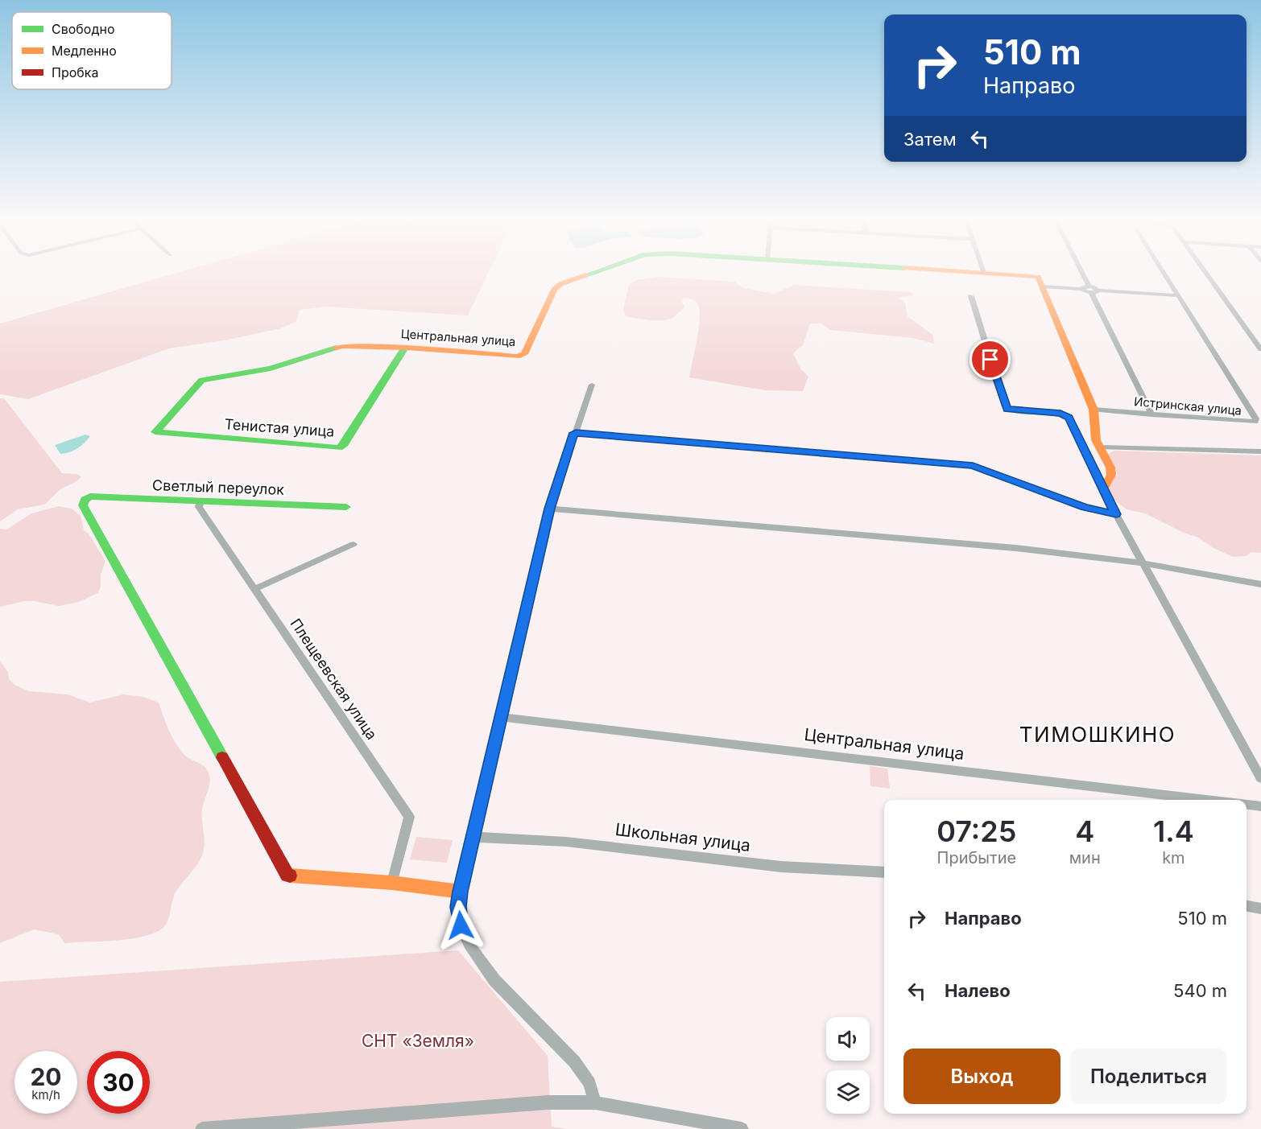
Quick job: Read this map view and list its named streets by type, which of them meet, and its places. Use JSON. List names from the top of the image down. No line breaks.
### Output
{"streets":{"street":["Центральная улица","Истринская улица","Тенистая улица","Светлый переулок","Плещеевская улица","Школьная улица"]},"crossings":[["Центральная улица","Тенистая улица"],["Светлый переулок","Плещеевская улица"]],"districts":["ТИМОШКИНО"],"parks":["СНТ «Земля»"],"legend":["Свободно","Медленно","Пробка"],"page":{"turn":["510 m","Направо"],"then":"Затем","eta":["07:25","Прибытие","4","мин","1.4","km"],"list":[{"name":"Направо","value":"510 m"},{"name":"Налево","value":"540 m"}],"buttons":["Выход","Поделиться"],"speed":"20 km/h","limit":"30"}}
